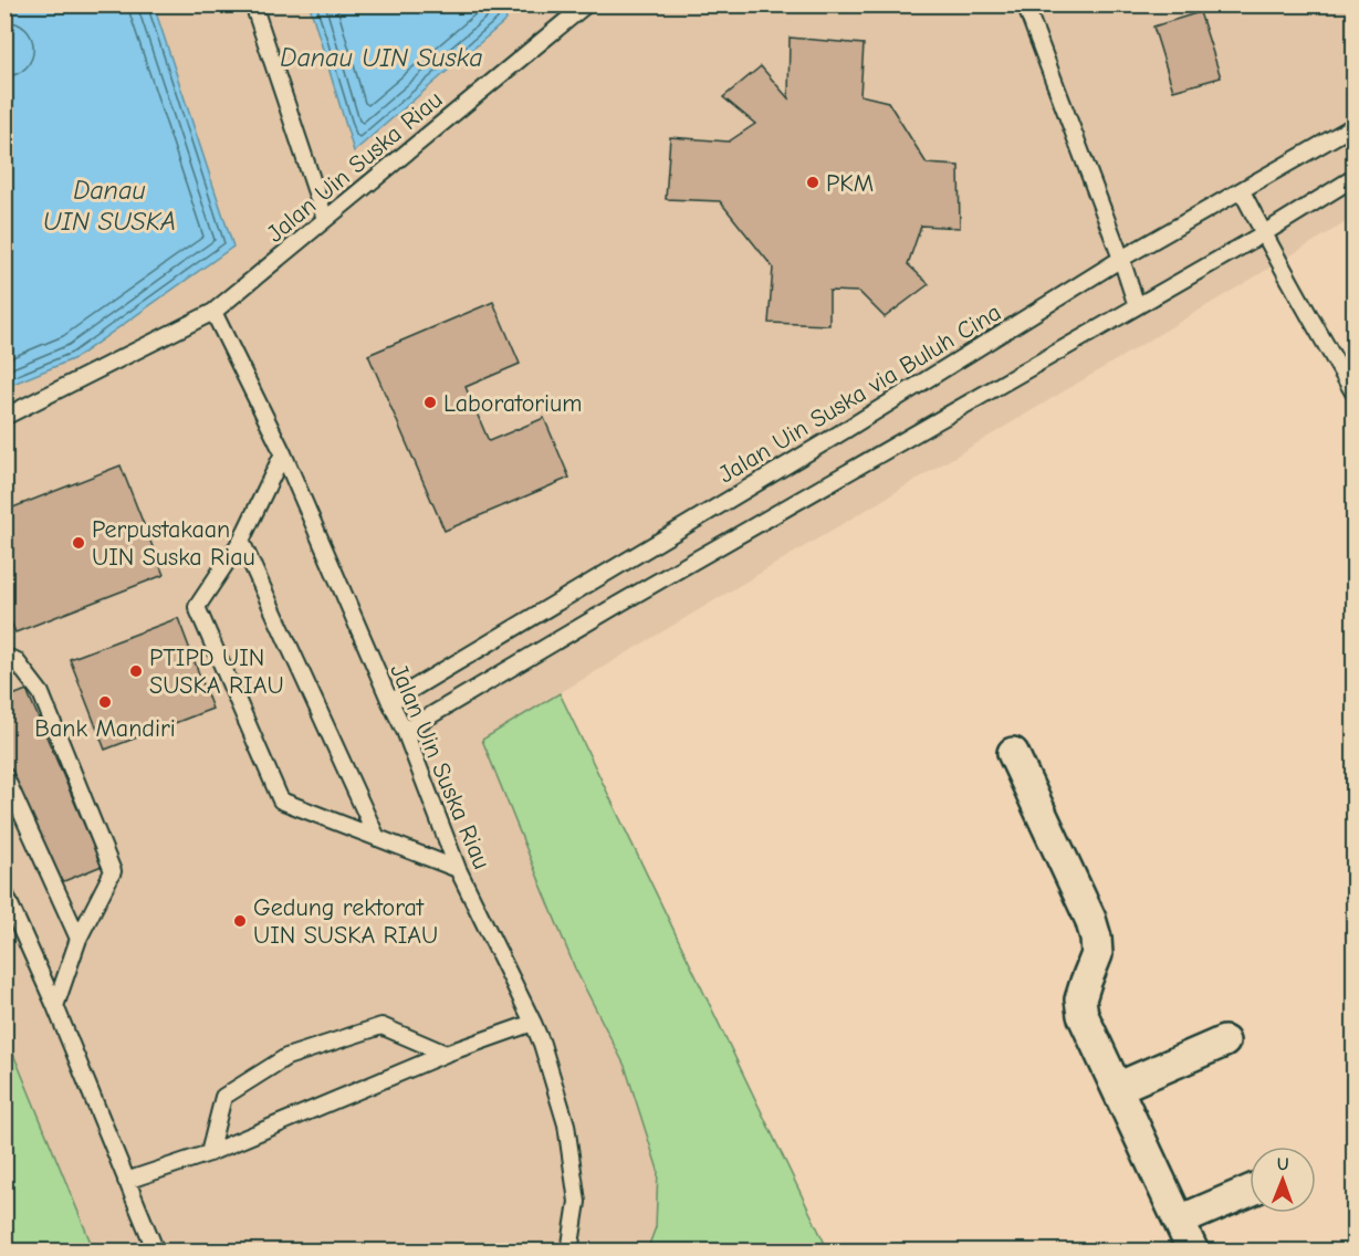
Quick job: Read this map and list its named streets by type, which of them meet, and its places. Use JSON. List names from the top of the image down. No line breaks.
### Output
{"streets":{"lane":["Jalan Uin Suska Riau","Jalan Uin Suska via Buluh Cina"]},"crossings":[["Jalan Uin Suska Riau","Jalan Uin Suska via Buluh Cina"]],"water":["Danau UIN Suska","Danau UIN SUSKA"],"places":["PKM","Laboratorium","Perpustakaan UIN Suska Riau","PTIPD UIN SUSKA RIAU","Bank Mandiri","Gedung rektorat UIN SUSKA RIAU"],"north":"top"}
